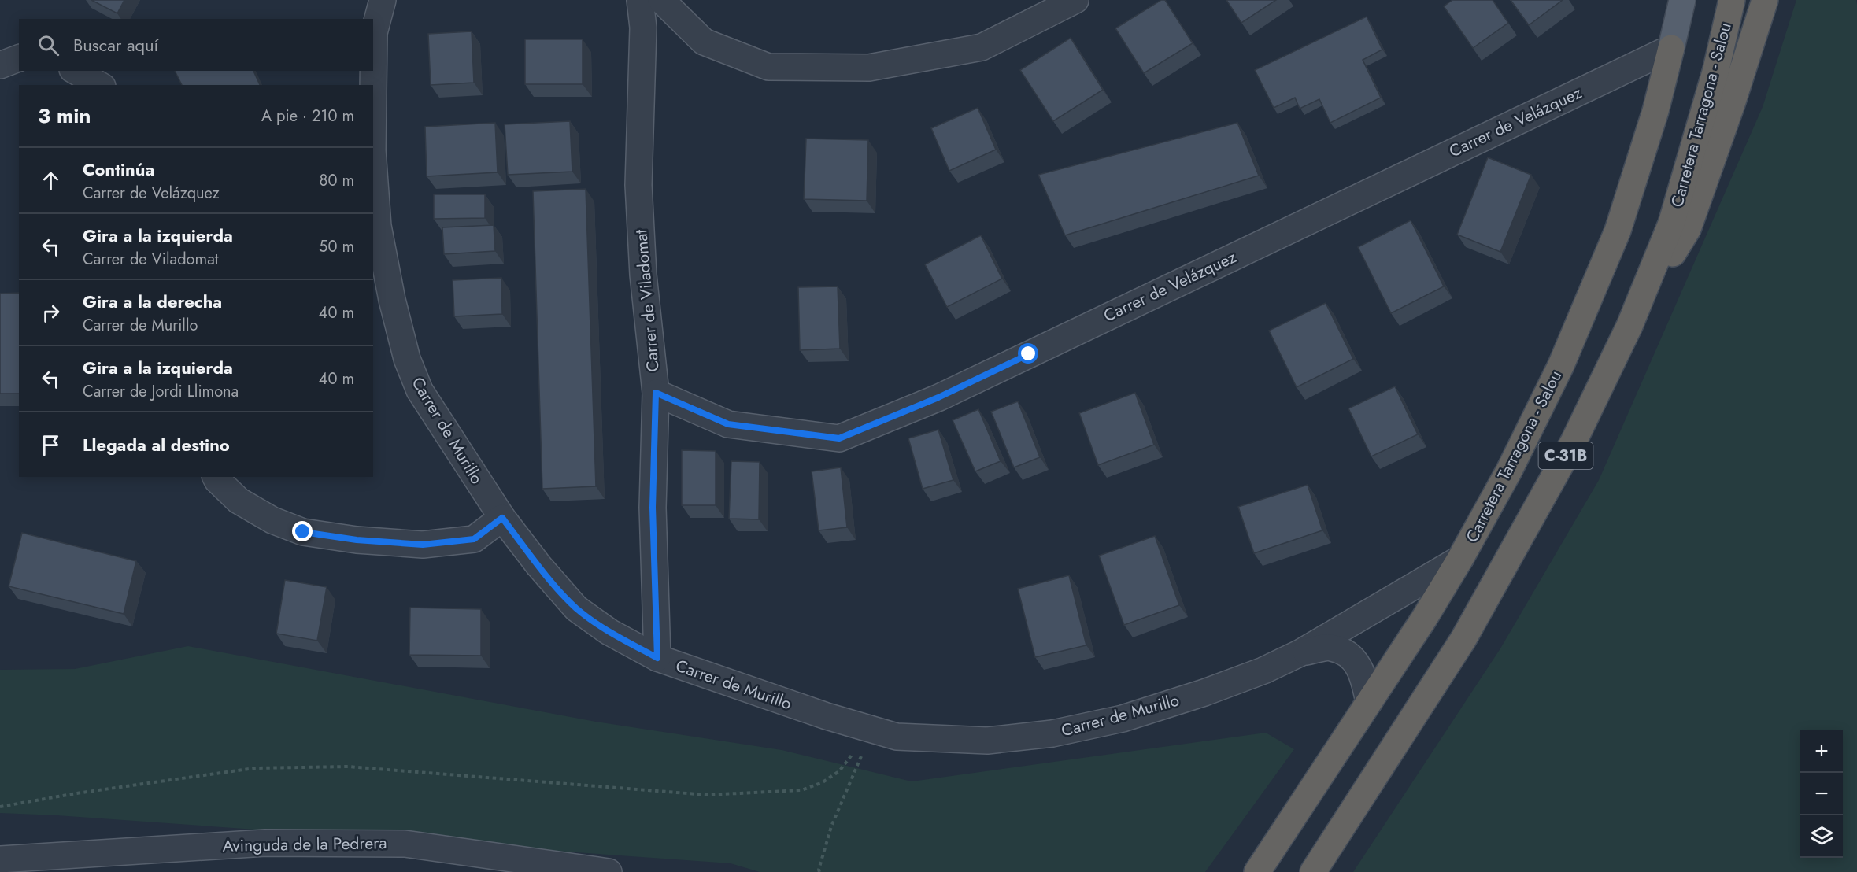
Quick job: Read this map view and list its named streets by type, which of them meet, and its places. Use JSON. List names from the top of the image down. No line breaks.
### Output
{"streets":{"highway":["Carretera Tarragona - Salou","C-31B"],"street":["Carrer de Velázquez","Carrer de Viladomat","Carrer de Murillo","Avinguda de la Pedrera"]},"crossings":[["Carretera Tarragona - Salou","Carrer de Velázquez"],["Carretera Tarragona - Salou","Carrer de Murillo"],["Carrer de Velázquez","Carrer de Viladomat"],["Carrer de Viladomat","Carrer de Murillo"]],"page":{"search":"Buscar aquí","heading":["3 min","A pie · 210 m"],"list":[["Continúa","Carrer de Velázquez","80 m"],["Gira a la izquierda","Carrer de Viladomat","50 m"],["Gira a la derecha","Carrer de Murillo","40 m"],["Gira a la izquierda","Carrer de Jordi Llimona","40 m"],"Llegada al destino"],"map_buttons":["+","−"]}}
